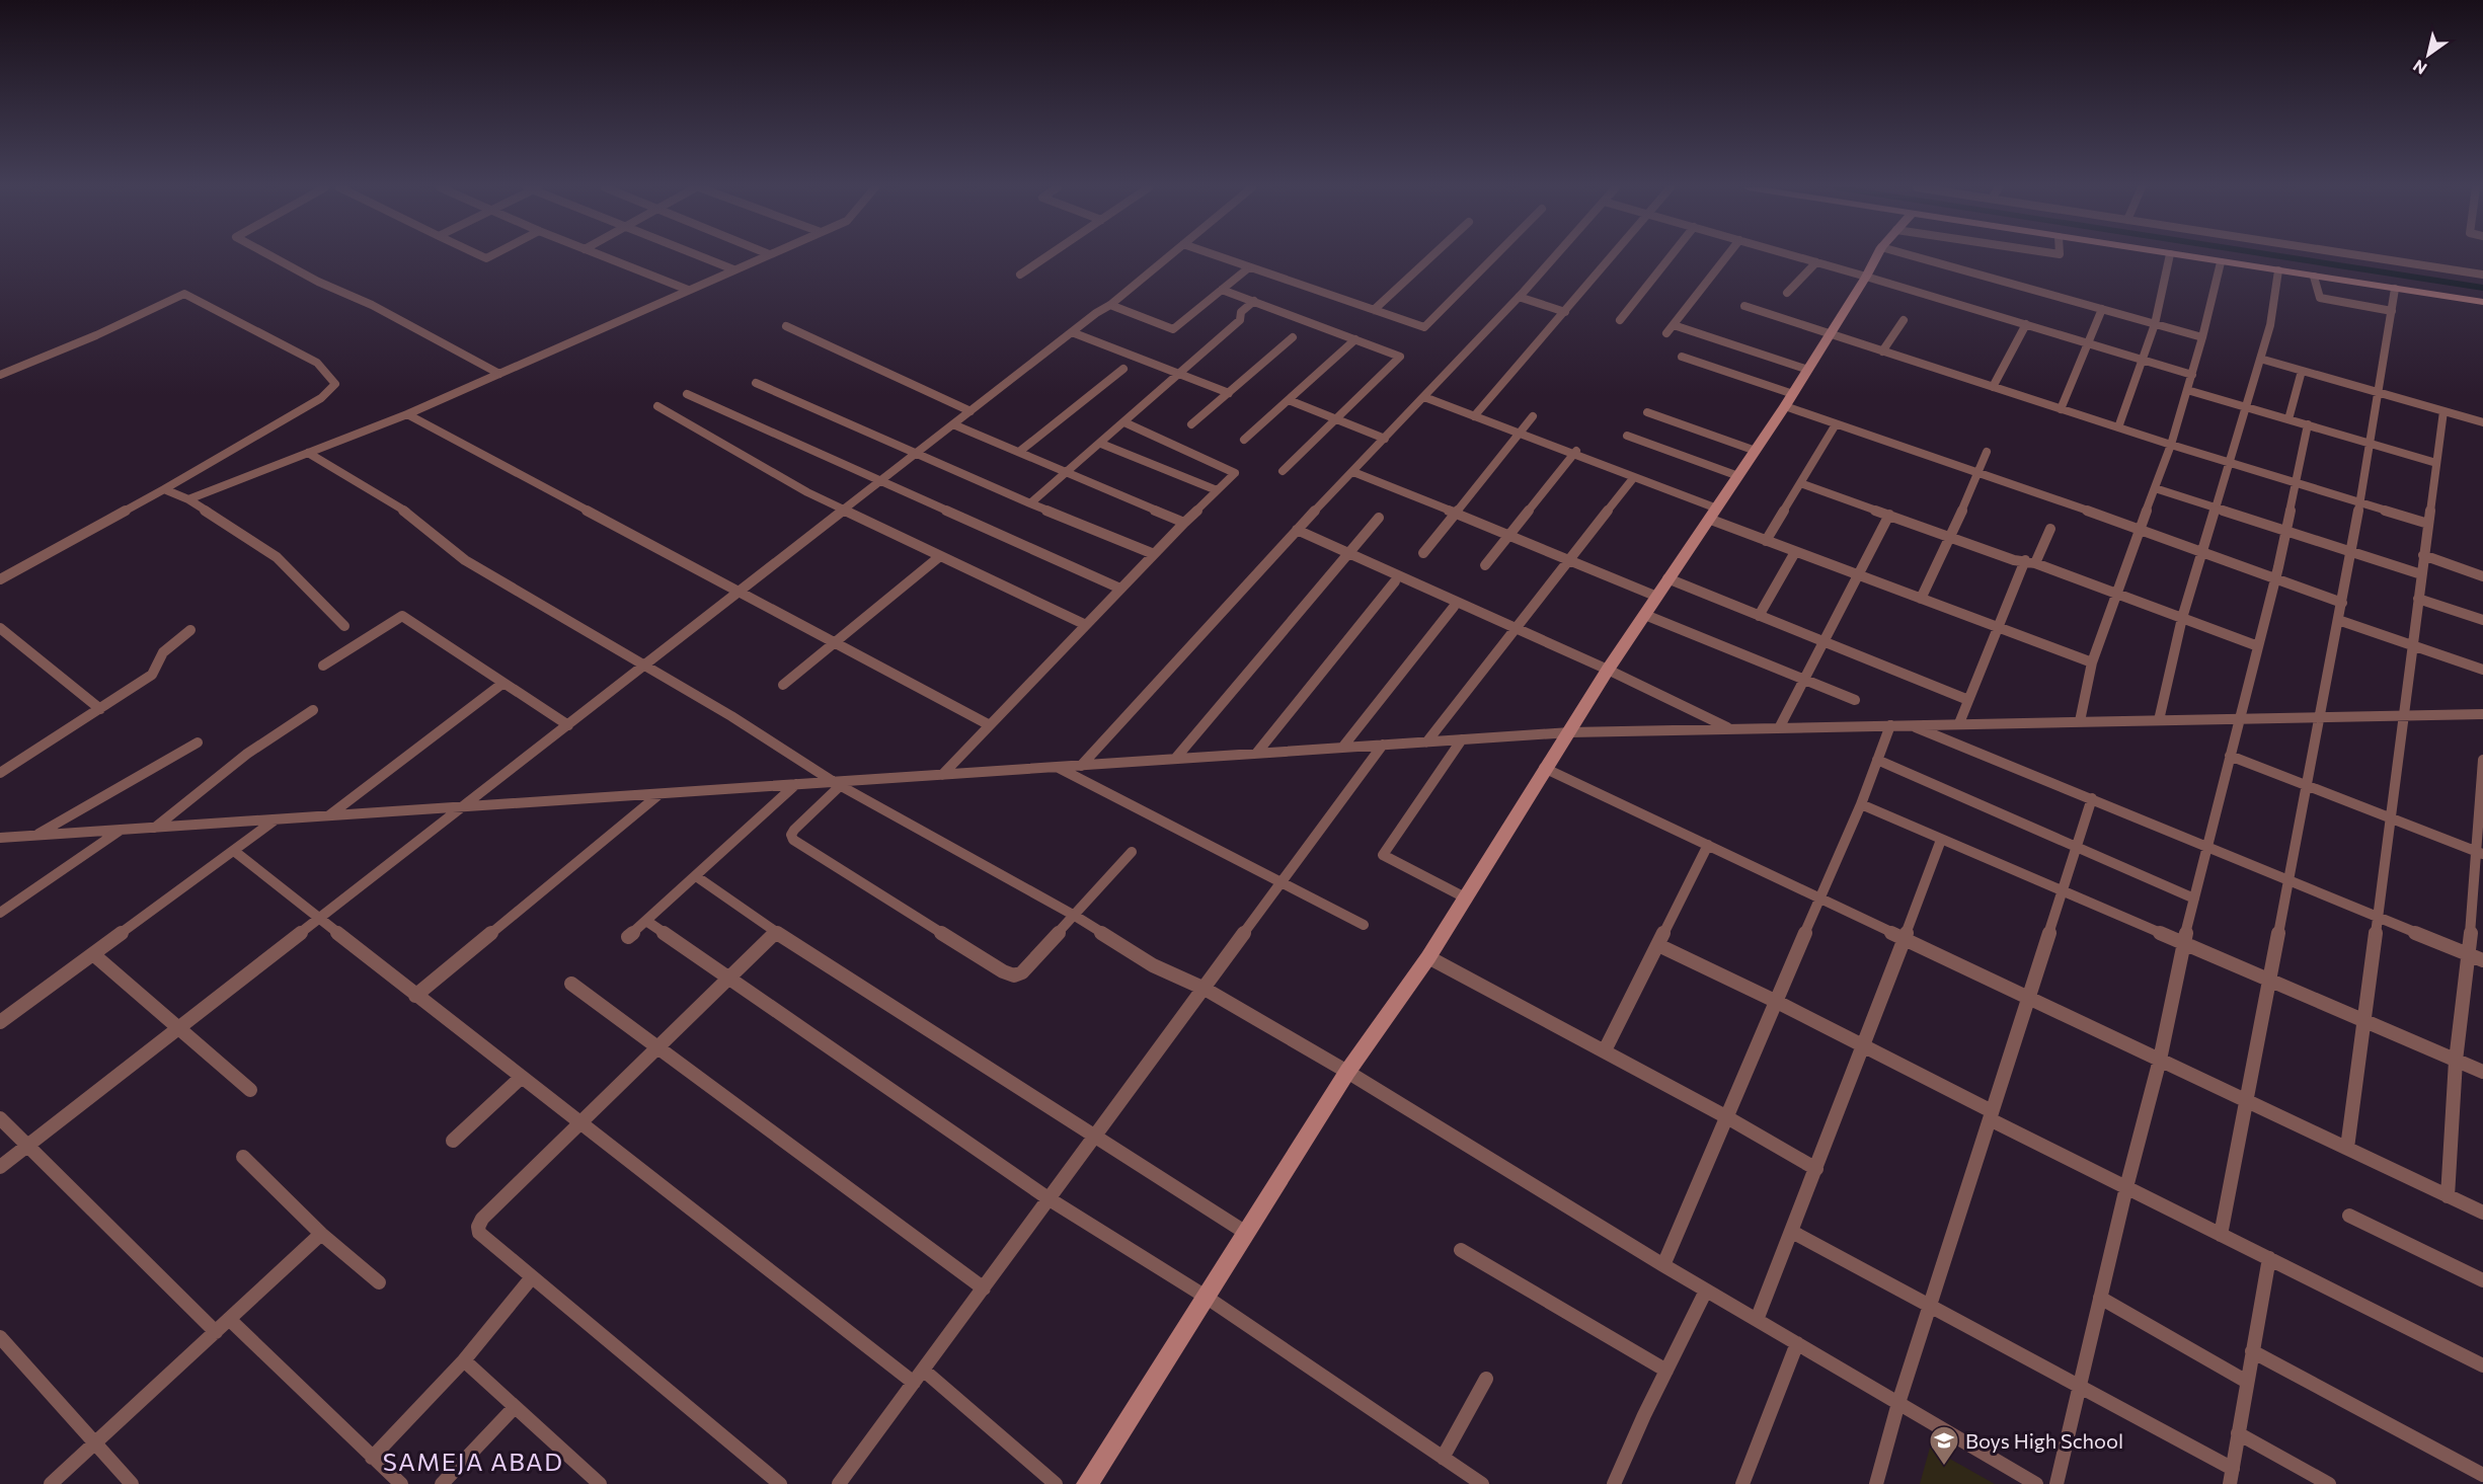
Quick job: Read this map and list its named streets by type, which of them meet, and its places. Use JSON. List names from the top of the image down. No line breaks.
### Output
{"districts":["SAMEJA ABAD"],"places":{"school or university":["Boys High School"]},"north":"bottom left"}
